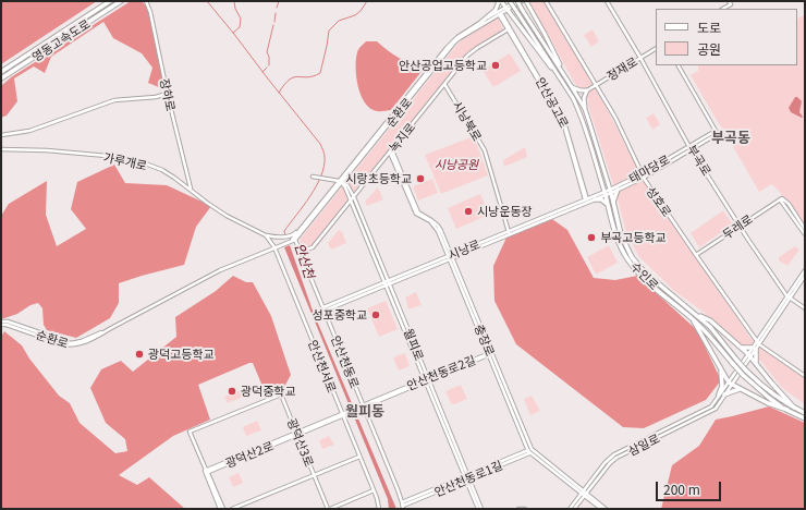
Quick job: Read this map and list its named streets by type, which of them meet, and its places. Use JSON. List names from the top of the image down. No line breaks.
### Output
{"streets":{"highway":["영동고속도로","수인로"],"street":["정재로","장하로","안산공고로","순환로","시낭북로","녹지로","부곡로","가루개로","태마당로","성호로","두레로","시낭로","충장로","월피로","안산천동로","안산천서로","안산천동로2길","광덕산3로","삼일로","광덕산2로","안산천동로1길"]},"crossings":[["정재로","부곡로"],["정재로","성호로"],["장하로","가루개로"],["안산공고로","순환로"],["안산공고로","녹지로"],["안산공고로","시낭로"],["순환로","가루개로"],["순환로","수인로"],["순환로","월피로"],["순환로","안산천동로"],["순환로","안산천서로"],["시낭북로","녹지로"],["시낭북로","시낭로"],["녹지로","충장로"],["녹지로","월피로"],["녹지로","안산천동로"],["부곡로","태마당로"],["부곡로","두레로"],["부곡로","삼일로"],["가루개로","안산천서로"],["태마당로","성호로"],["태마당로","시낭로"],["태마당로","수인로"],["성호로","두레로"],["성호로","삼일로"],["시낭로","수인로"],["시낭로","충장로"],["시낭로","월피로"],["시낭로","안산천동로"],["충장로","안산천동로2길"],["충장로","삼일로"],["충장로","안산천동로1길"],["월피로","안산천동로2길"],["월피로","안산천동로1길"],["안산천동로","안산천동로2길"],["안산천동로","안산천동로1길"],["안산천서로","안산천동로2길"],["안산천서로","광덕산2로"],["안산천동로2길","광덕산2로"],["광덕산3로","광덕산2로"]],"districts":["부곡동","월피동"],"water":["안산천"],"parks":["시낭공원"],"places":["안산공업고등학교","시랑초등학교","시낭운동장","부곡고등학교","성포중학교","광덕고등학교","광덕중학교"],"legend":["도로","공원"],"scale_bar":"200 m"}
